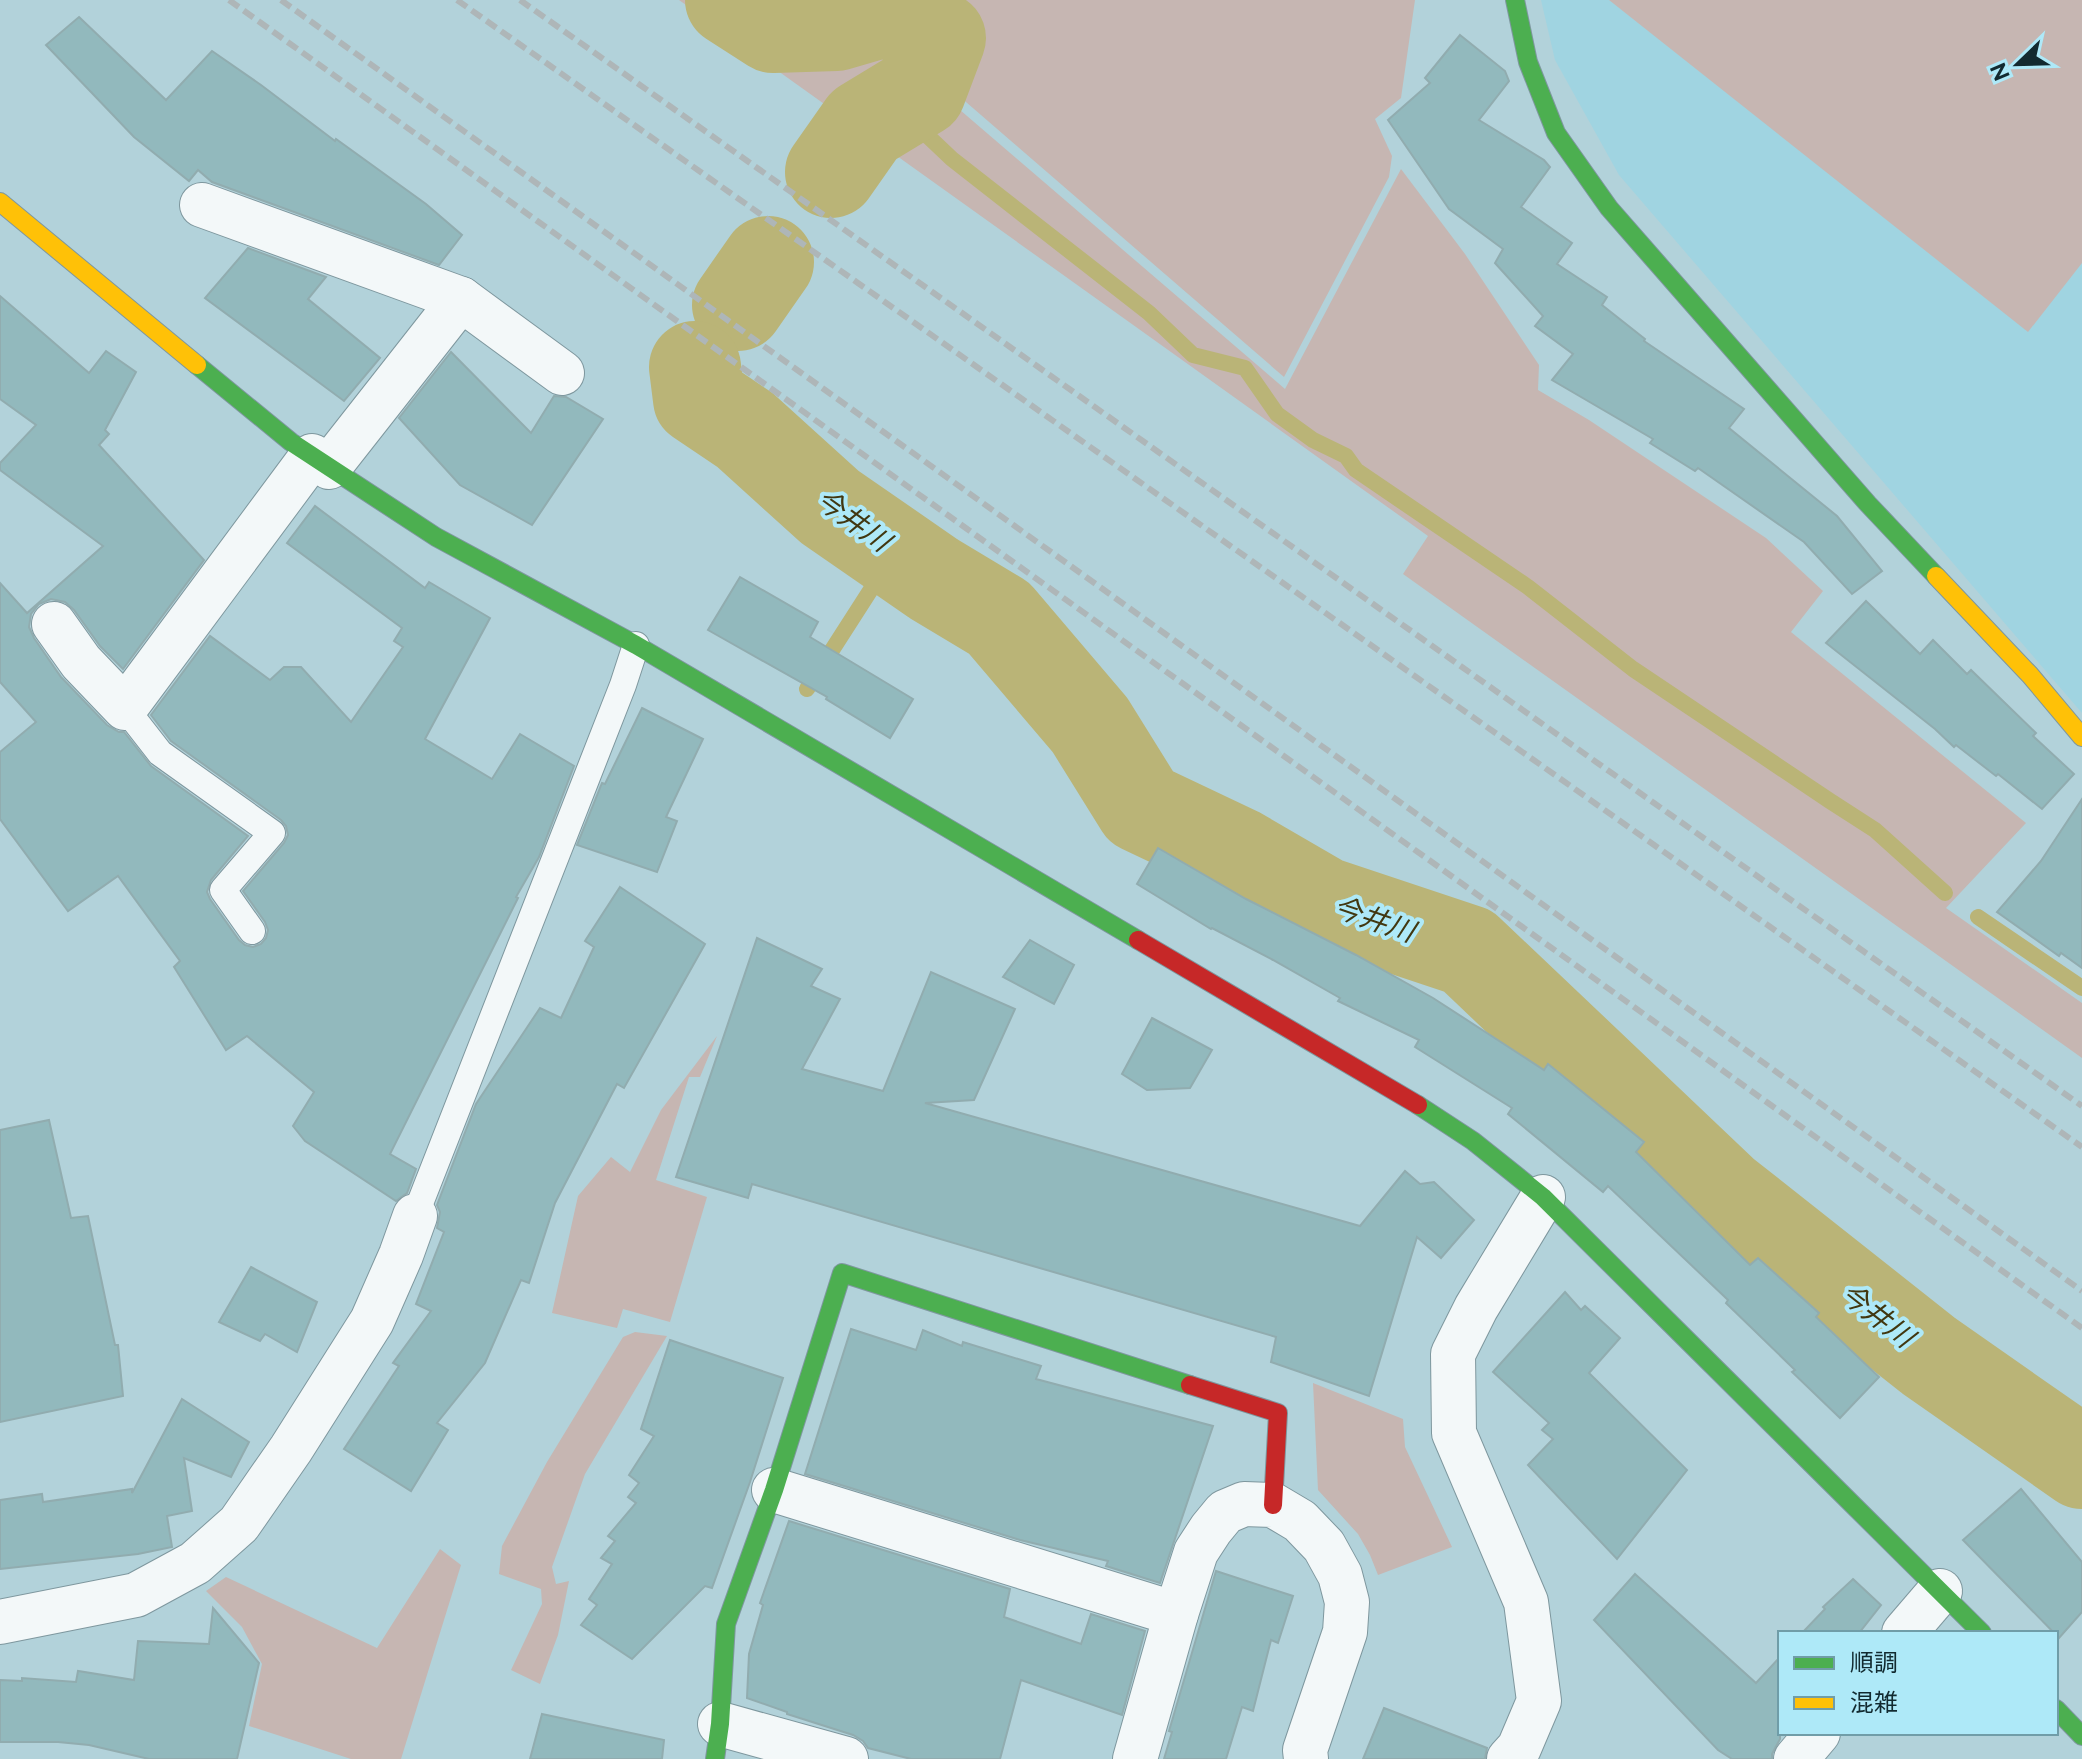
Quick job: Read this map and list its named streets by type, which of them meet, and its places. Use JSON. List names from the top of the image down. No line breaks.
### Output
{"water":["今井川"],"legend":["順調","混雑"],"north":"bottom left"}
